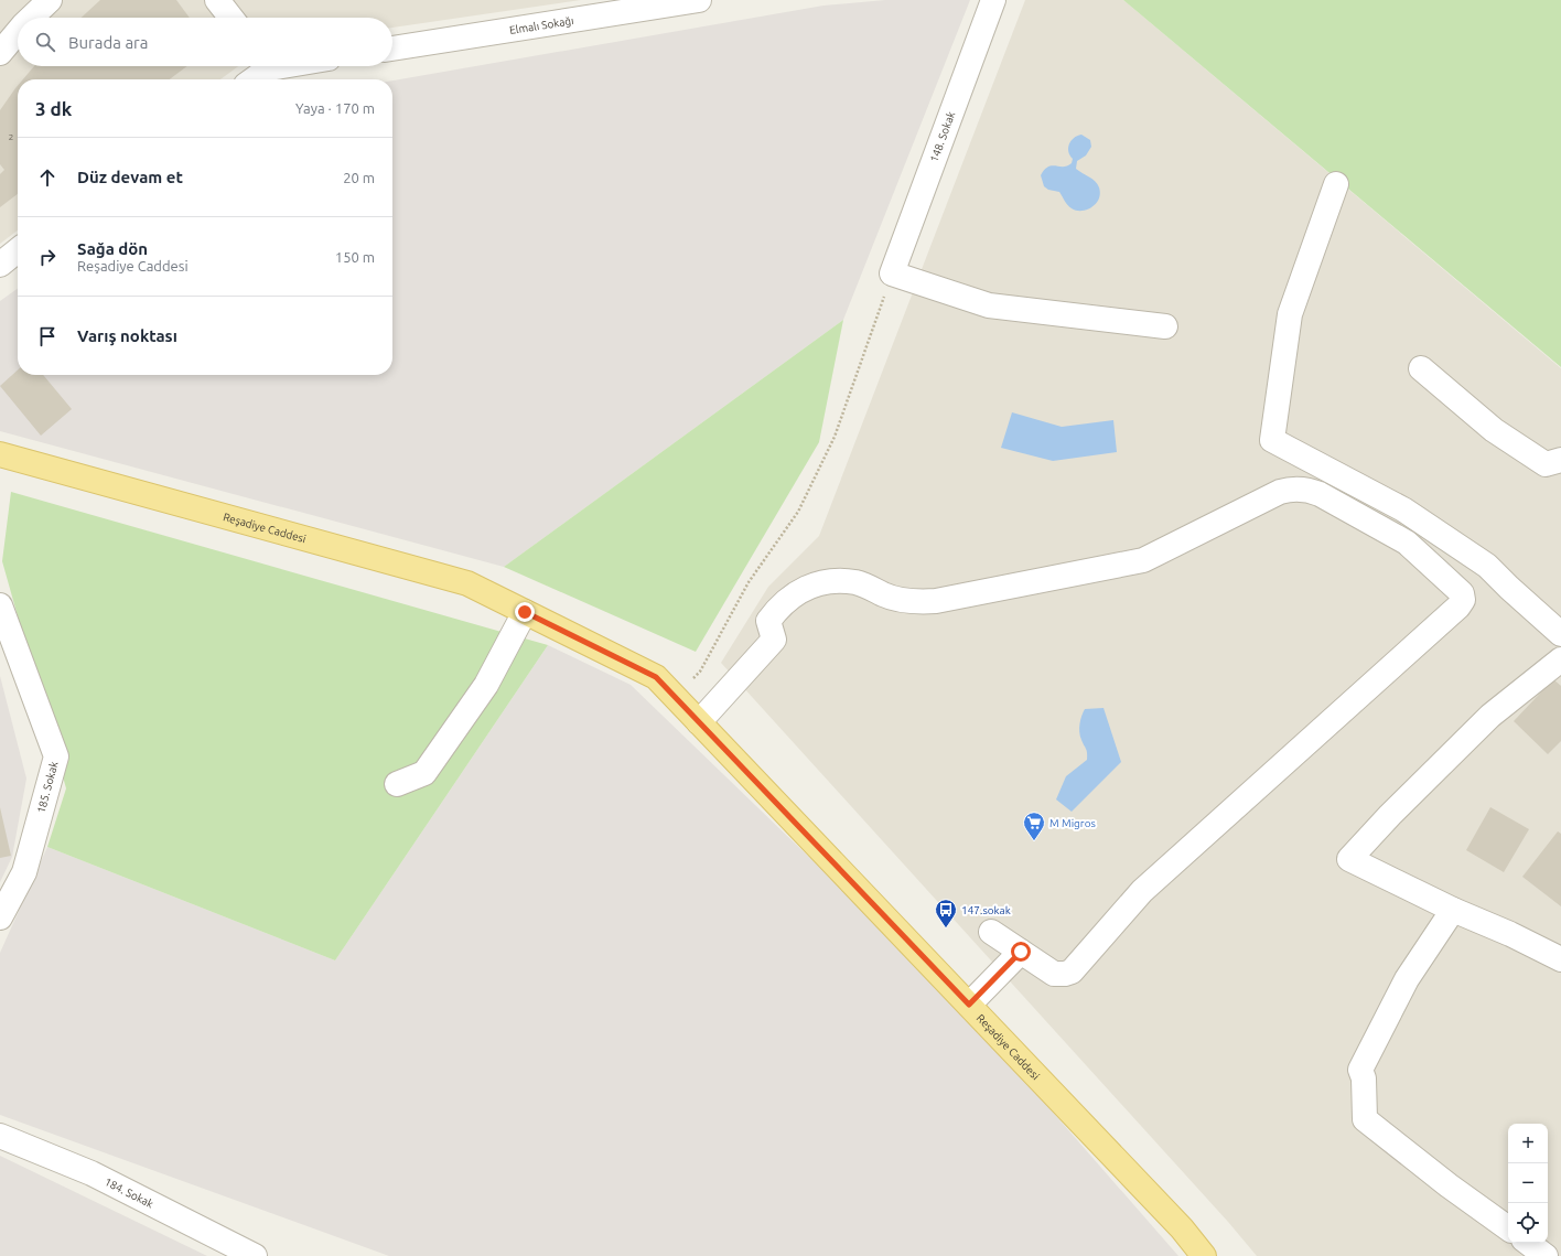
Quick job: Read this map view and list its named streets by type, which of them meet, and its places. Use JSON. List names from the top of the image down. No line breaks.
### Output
{"streets":{"main road":["Reşadiye Caddesi"],"street":["Elmalı Sokağı","148. Sokak","185. Sokak","184. Sokak"]},"places":{"supermarket":["M Migros"],"bus stop":["147.sokak"]},"house_numbers":["2"],"page":{"search":"Burada ara","heading":["3 dk","Yaya · 170 m"],"list":[["Düz devam et","20 m"],["Sağa dön","Reşadiye Caddesi","150 m"],"Varış noktası"],"map_buttons":["+","−"]}}
